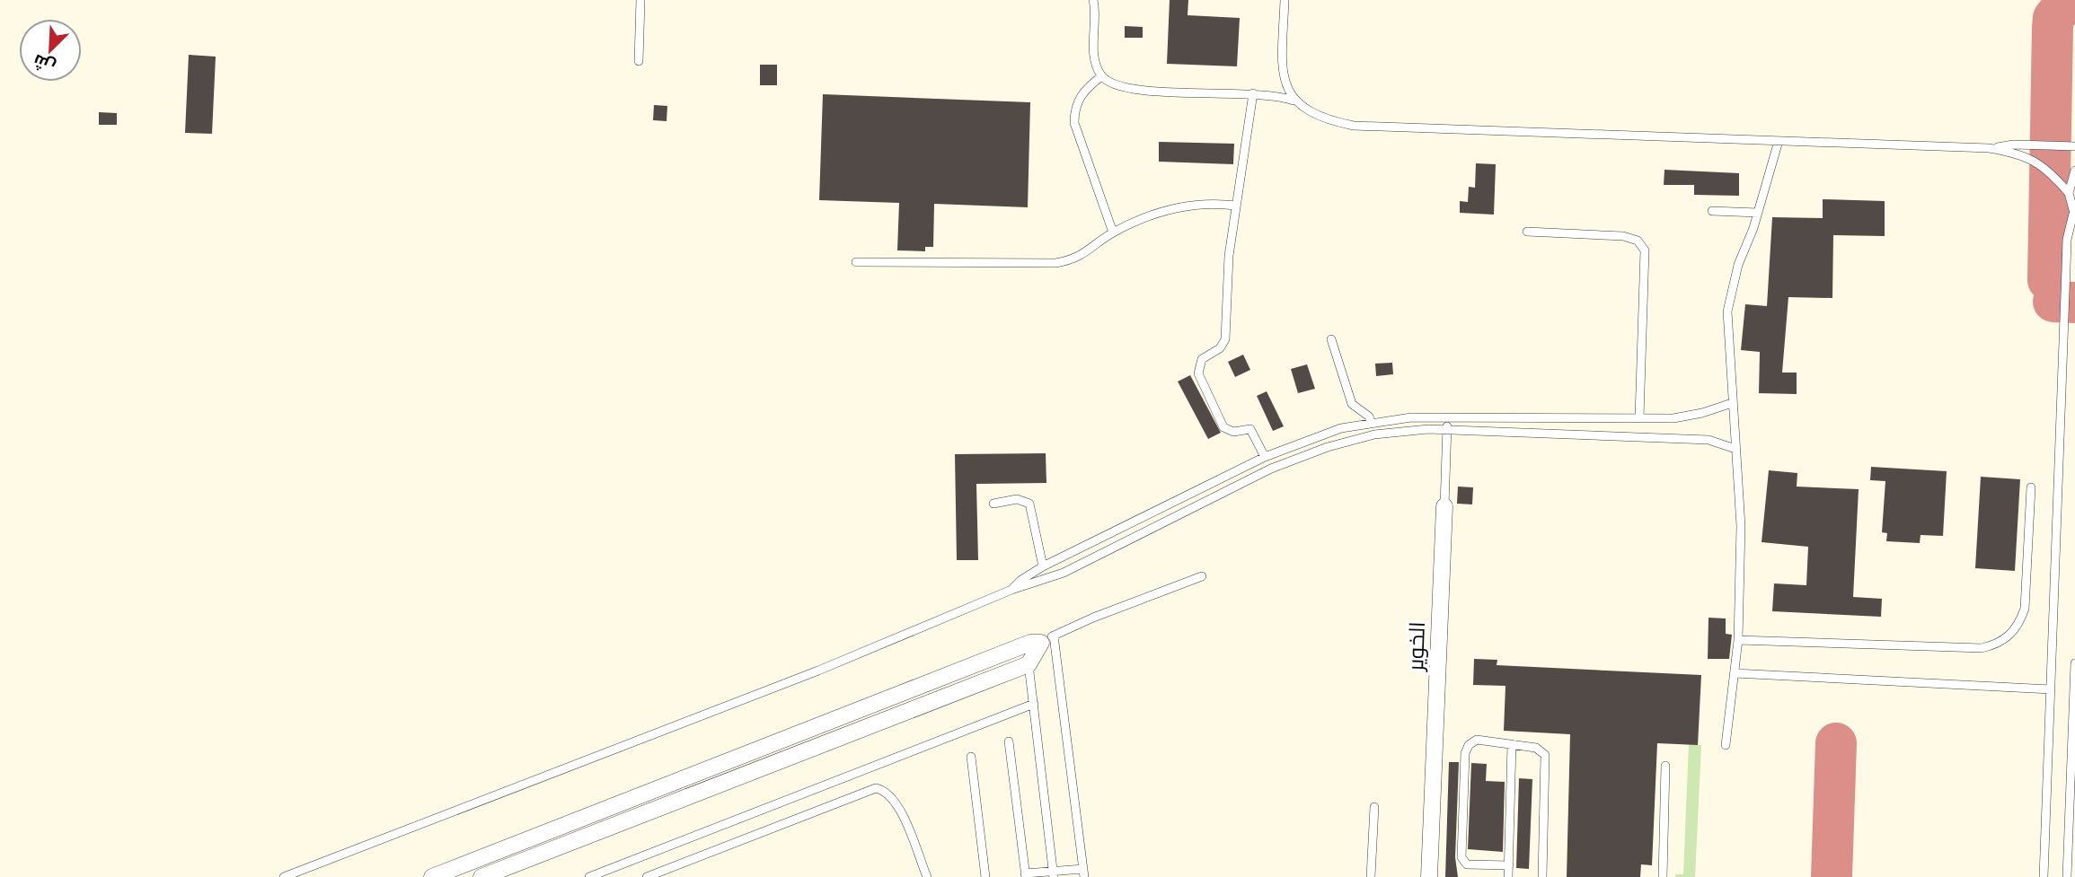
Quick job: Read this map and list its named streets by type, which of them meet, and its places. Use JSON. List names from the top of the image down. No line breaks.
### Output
{"streets":{"street":["الخوير"]},"north":"bottom left"}
